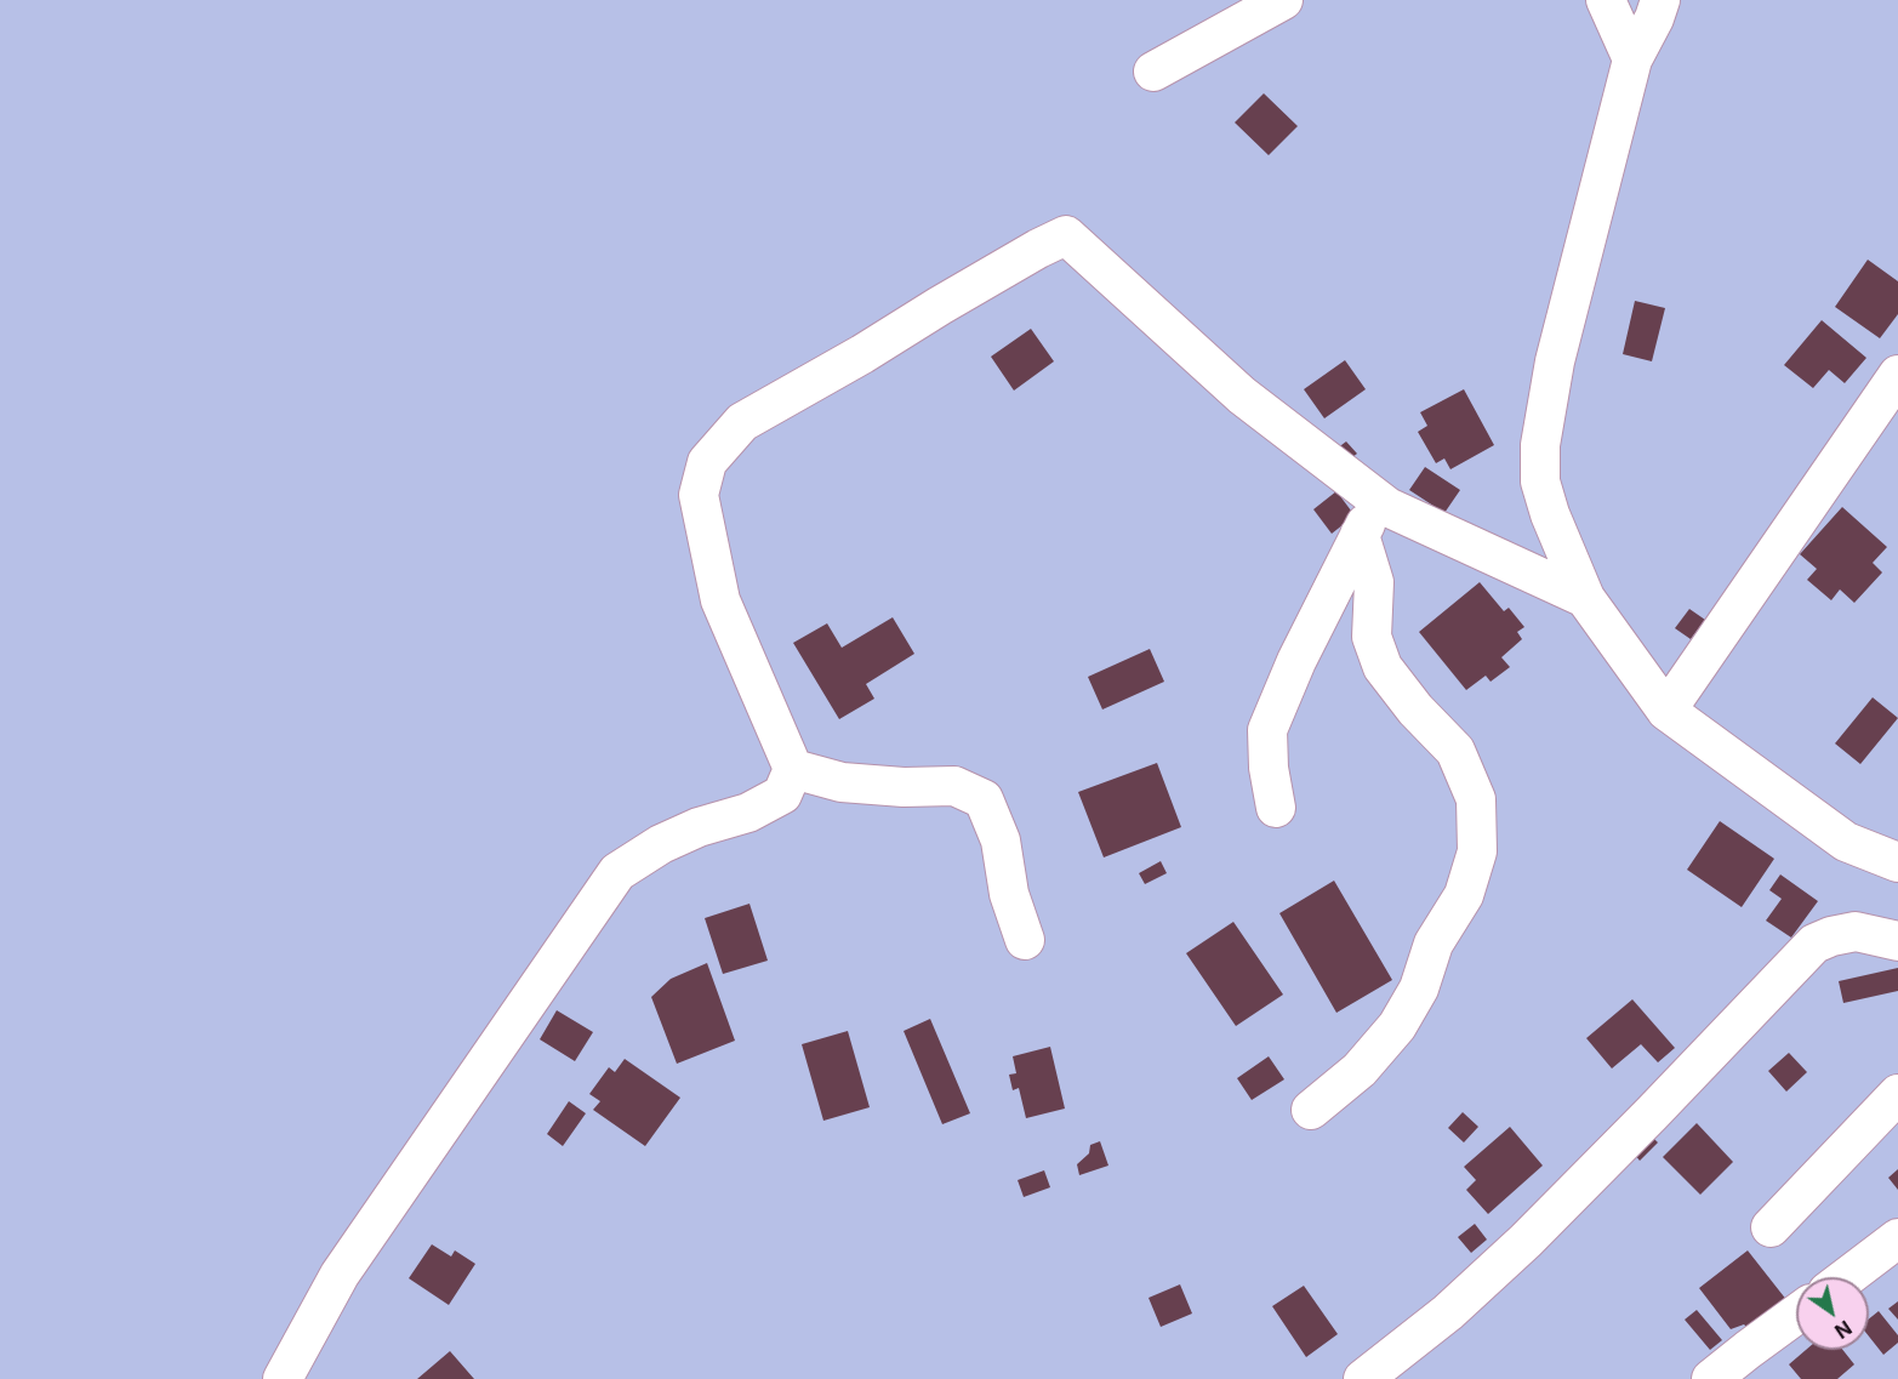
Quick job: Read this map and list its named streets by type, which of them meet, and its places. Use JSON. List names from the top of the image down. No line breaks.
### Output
{"north":"bottom right"}
